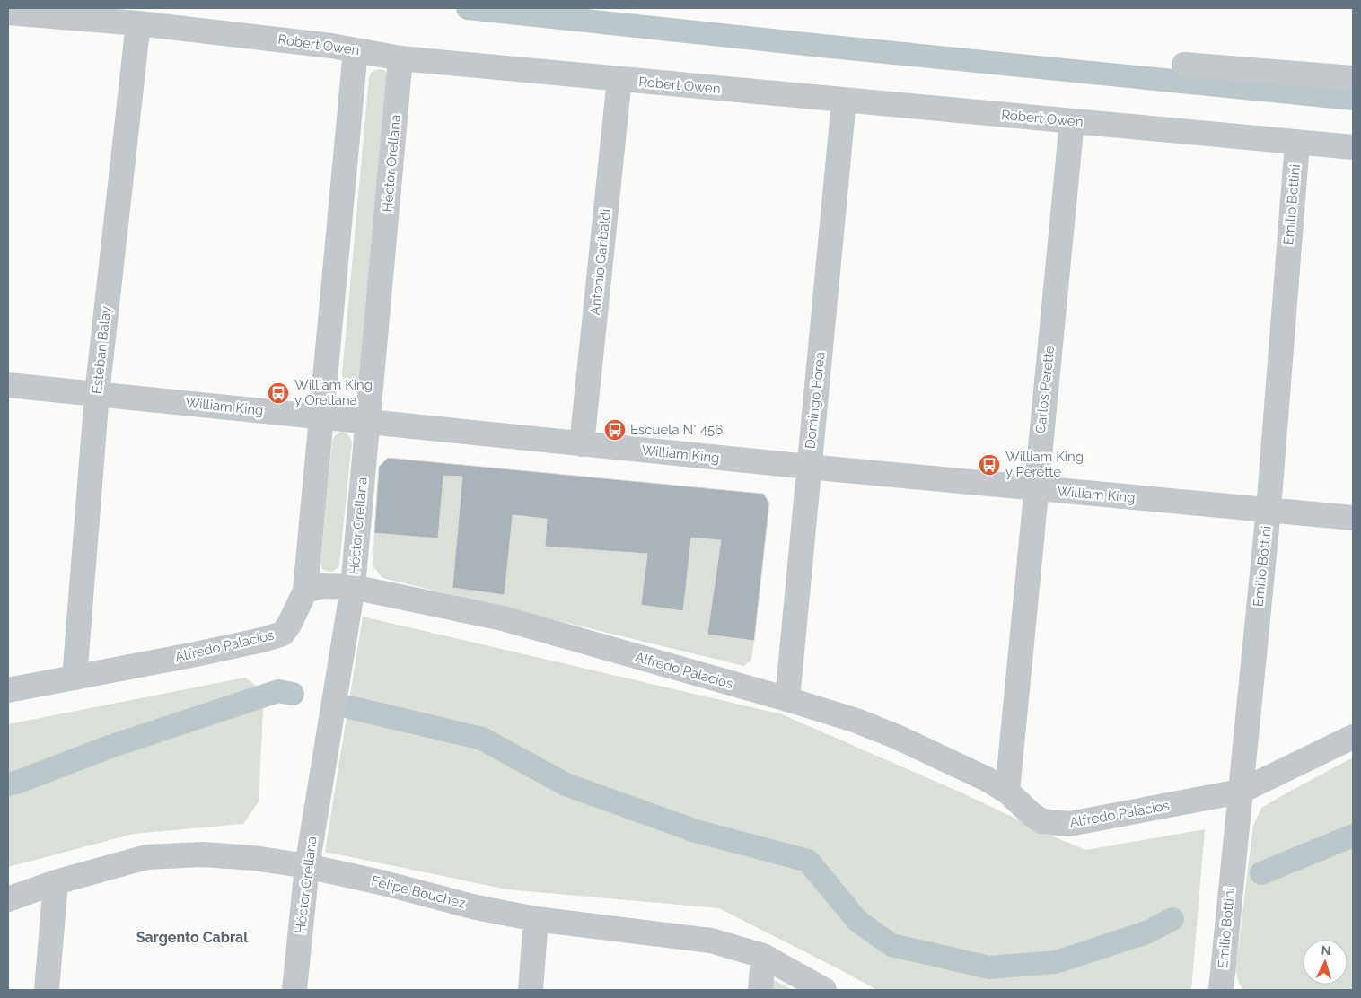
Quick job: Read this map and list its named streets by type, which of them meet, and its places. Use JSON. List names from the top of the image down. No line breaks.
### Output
{"streets":{"street":["Robert Owen","Héctor Orellana","Emilio Bottini","Antonio Garibaldi","Esteban Balay","Carlos Perette","Domingo Borea","William King","Alfredo Palacios","Felipe Bouchez"]},"crossings":[["Robert Owen","Héctor Orellana"],["Robert Owen","Emilio Bottini"],["Robert Owen","Antonio Garibaldi"],["Robert Owen","Esteban Balay"],["Robert Owen","Carlos Perette"],["Robert Owen","Domingo Borea"],["Héctor Orellana","William King"],["Héctor Orellana","Alfredo Palacios"],["Héctor Orellana","Felipe Bouchez"],["Emilio Bottini","William King"],["Emilio Bottini","Alfredo Palacios"],["Antonio Garibaldi","William King"],["Esteban Balay","William King"],["Esteban Balay","Alfredo Palacios"],["Carlos Perette","William King"],["Carlos Perette","Alfredo Palacios"],["Domingo Borea","William King"],["Domingo Borea","Alfredo Palacios"]],"districts":["Sargento Cabral"],"places":{"bus stop":["William King y Orellana","Escuela N° 456","William King y Perette"]},"north":"top"}
